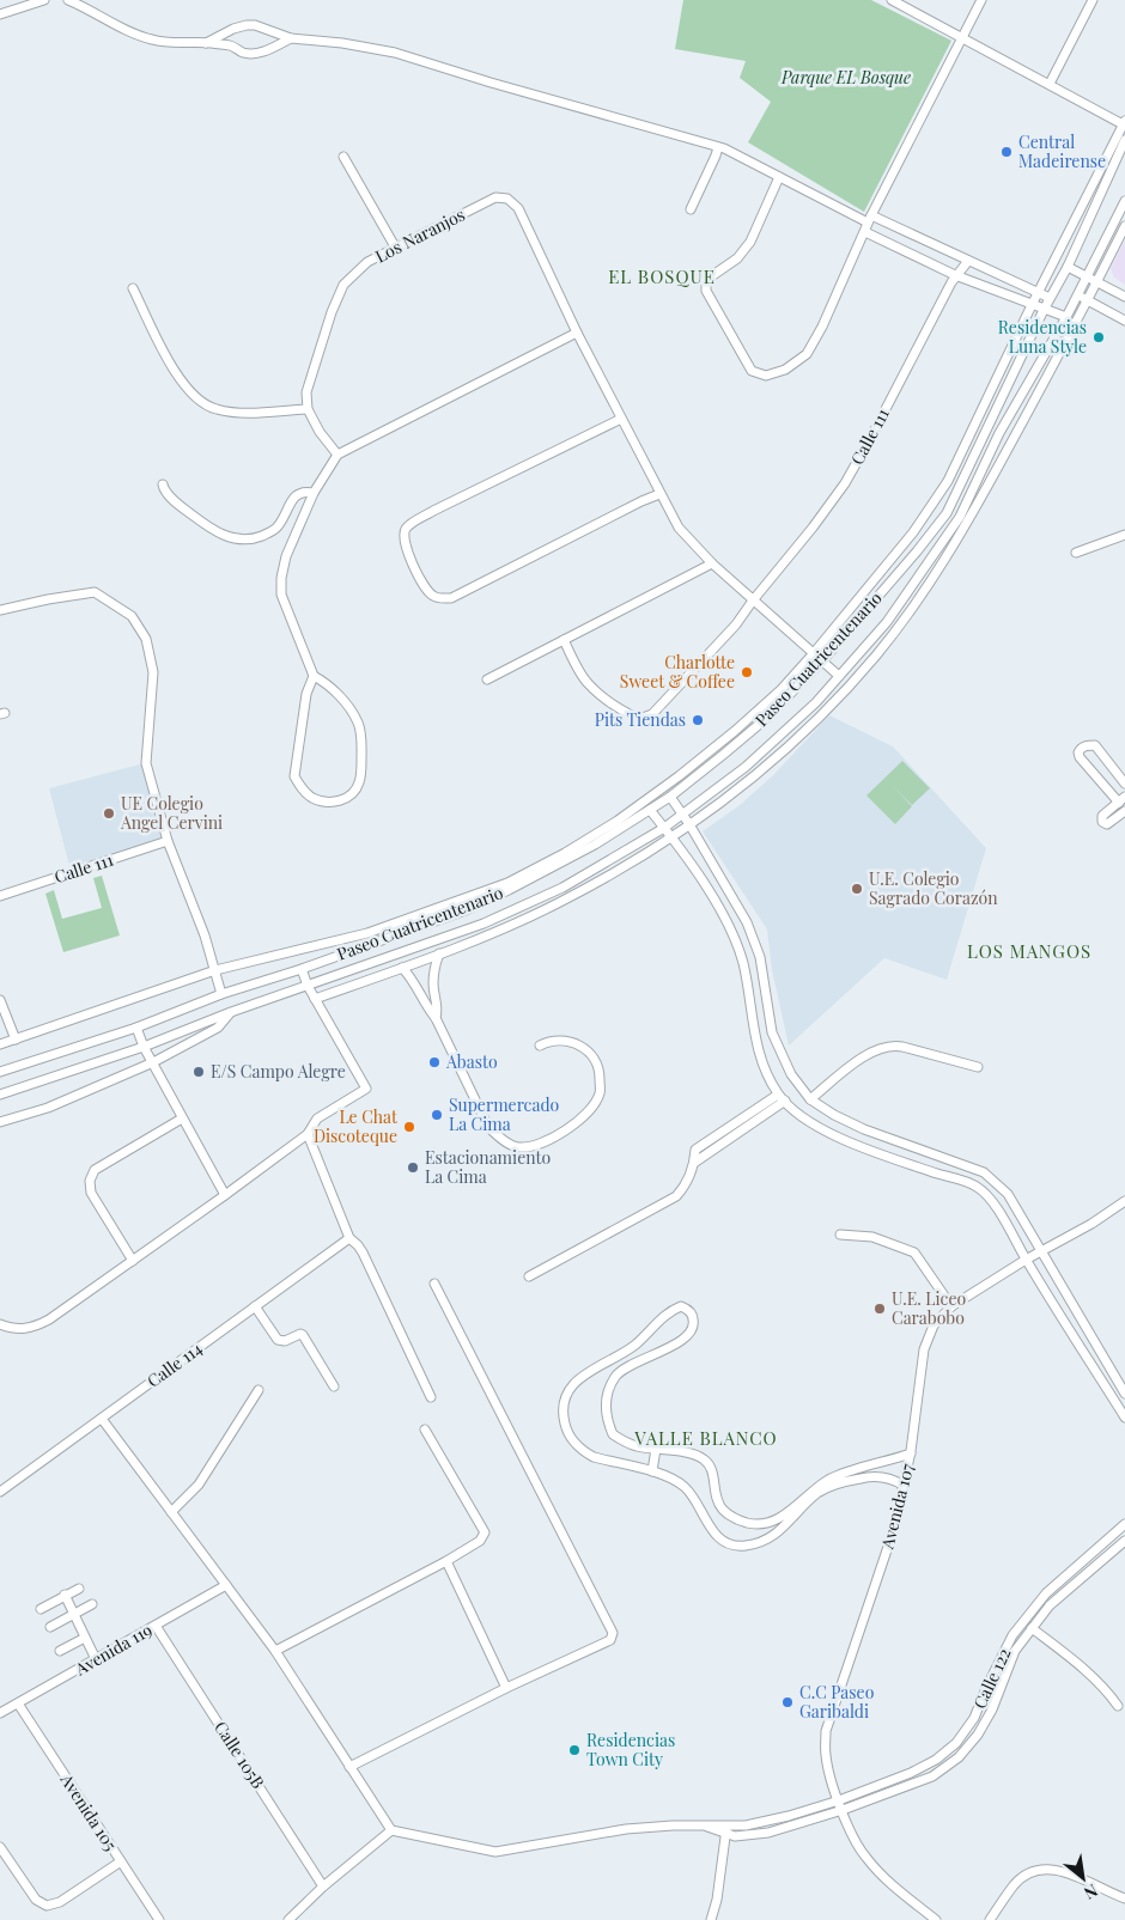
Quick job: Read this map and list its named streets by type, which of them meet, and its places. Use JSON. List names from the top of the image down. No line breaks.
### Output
{"streets":{"street":["Los Naranjos","Calle 111","Paseo Cuatricentenario","Calle 114","Avenida 107","Avenida 119","Calle 122","Calle 105B","Avenida 105"]},"crossings":[["Avenida 107","Calle 122"],["Avenida 119","Calle 105B"],["Avenida 119","Avenida 105"]],"districts":["EL BOSQUE","LOS MANGOS","VALLE BLANCO"],"parks":["Parque EL Bosque"],"places":["Central Madeirense","Residencias Luna Style","Charlotte Sweet & Coffee","Pits Tiendas","UE Colegio Angel Cervini","U.E. Colegio Sagrado Corazón","Abasto","E/S Campo Alegre","Supermercado La Cima","Le Chat Discoteque","Estacionamiento La Cima","U.E. Liceo Carabobo","C.C Paseo Garibaldi","Residencias Town City"],"north":"bottom right"}
